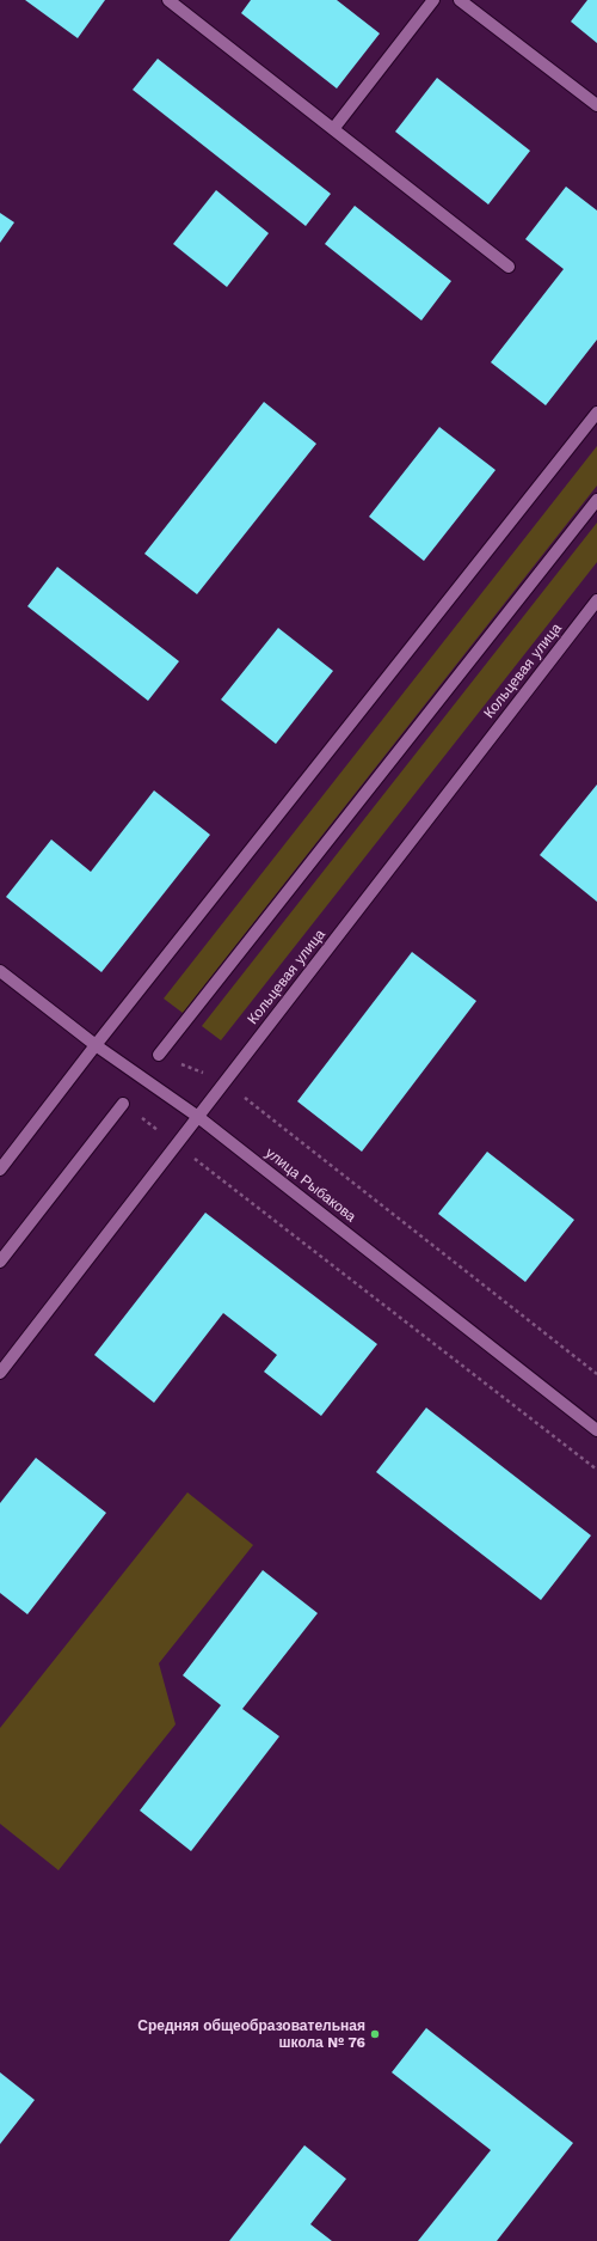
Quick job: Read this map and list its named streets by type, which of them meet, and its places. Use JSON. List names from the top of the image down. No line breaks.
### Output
{"streets":{"main road":["Кольцевая улица","улица Рыбакова"]},"crossings":[["Кольцевая улица","улица Рыбакова"]],"places":["Средняя общеобразовательная школа № 76"]}
